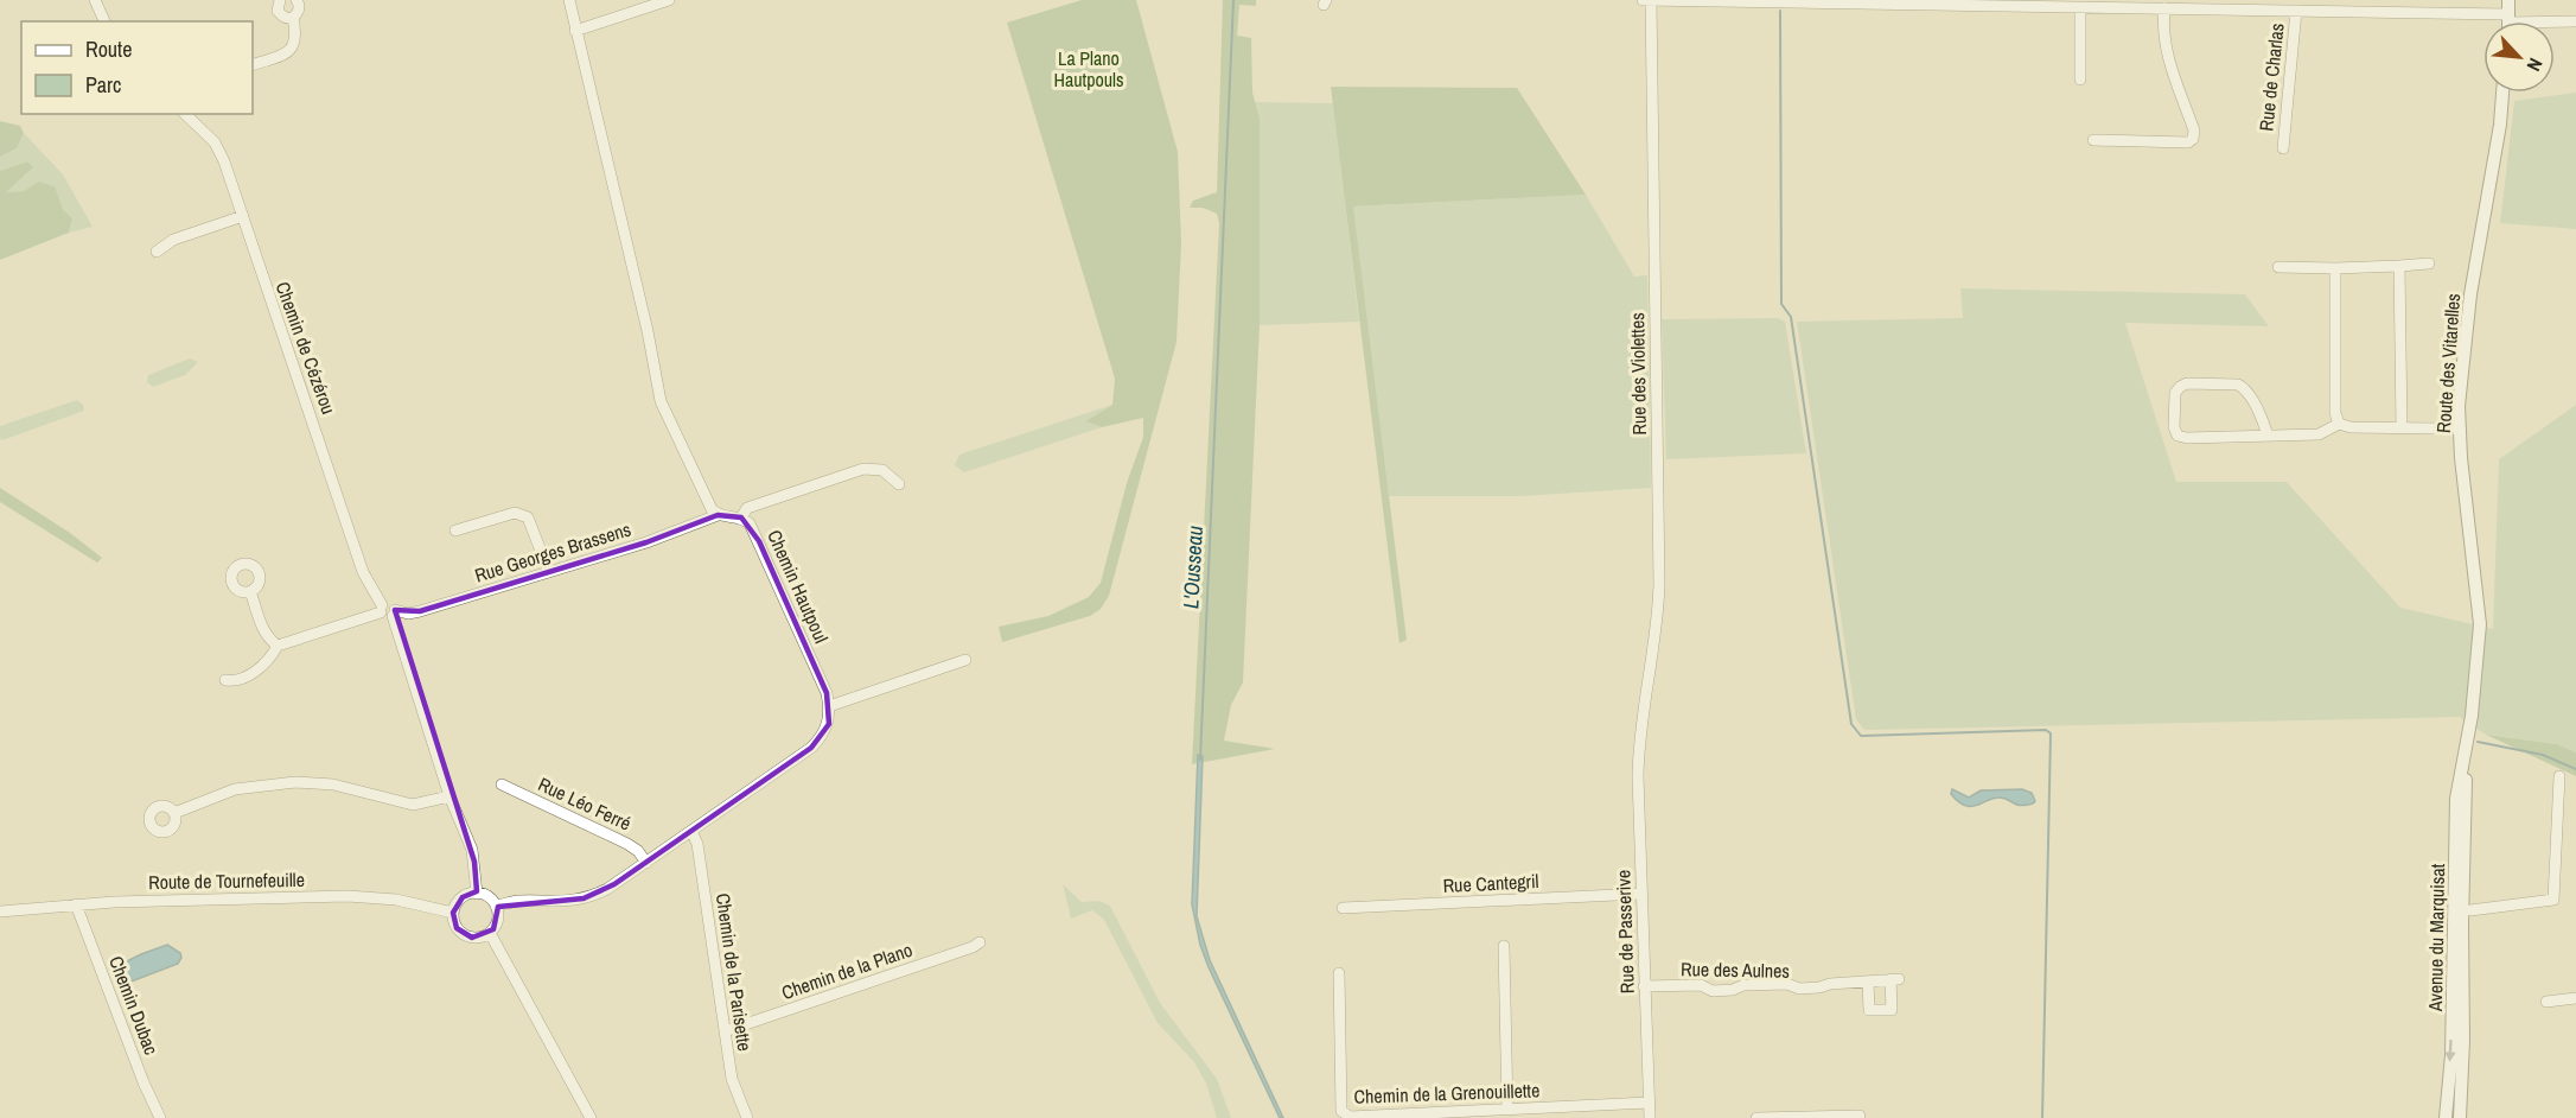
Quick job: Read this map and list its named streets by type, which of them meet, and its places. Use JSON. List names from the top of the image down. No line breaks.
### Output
{"streets":{"main road":["Route des Vitarelles","Avenue du Marquisat"],"street":["Rue de Charlas","Chemin de Cézérou","Rue des Violettes","Rue Georges Brassens","Chemin Hautpoul","Rue Léo Ferré","Route de Tournefeuille","Rue Cantegril","Rue de Passerive","Rue des Aulnes","Chemin de la Plano","Chemin de la Parisette","Chemin Dubac","Chemin de la Grenouillette"]},"crossings":[["Rue de Charlas","Rue des Violettes"],["Route des Vitarelles","Avenue du Marquisat"],["Rue des Violettes","Rue de Passerive"],["Rue Georges Brassens","Chemin Hautpoul"],["Route de Tournefeuille","Chemin Dubac"],["Rue Cantegril","Rue de Passerive"],["Rue de Passerive","Rue des Aulnes"],["Rue de Passerive","Chemin de la Grenouillette"],["Chemin de la Plano","Chemin de la Parisette"]],"water":["L'Ousseau"],"parks":["La Plano Hautpouls"],"legend":["Route","Parc"],"north":"bottom right"}
